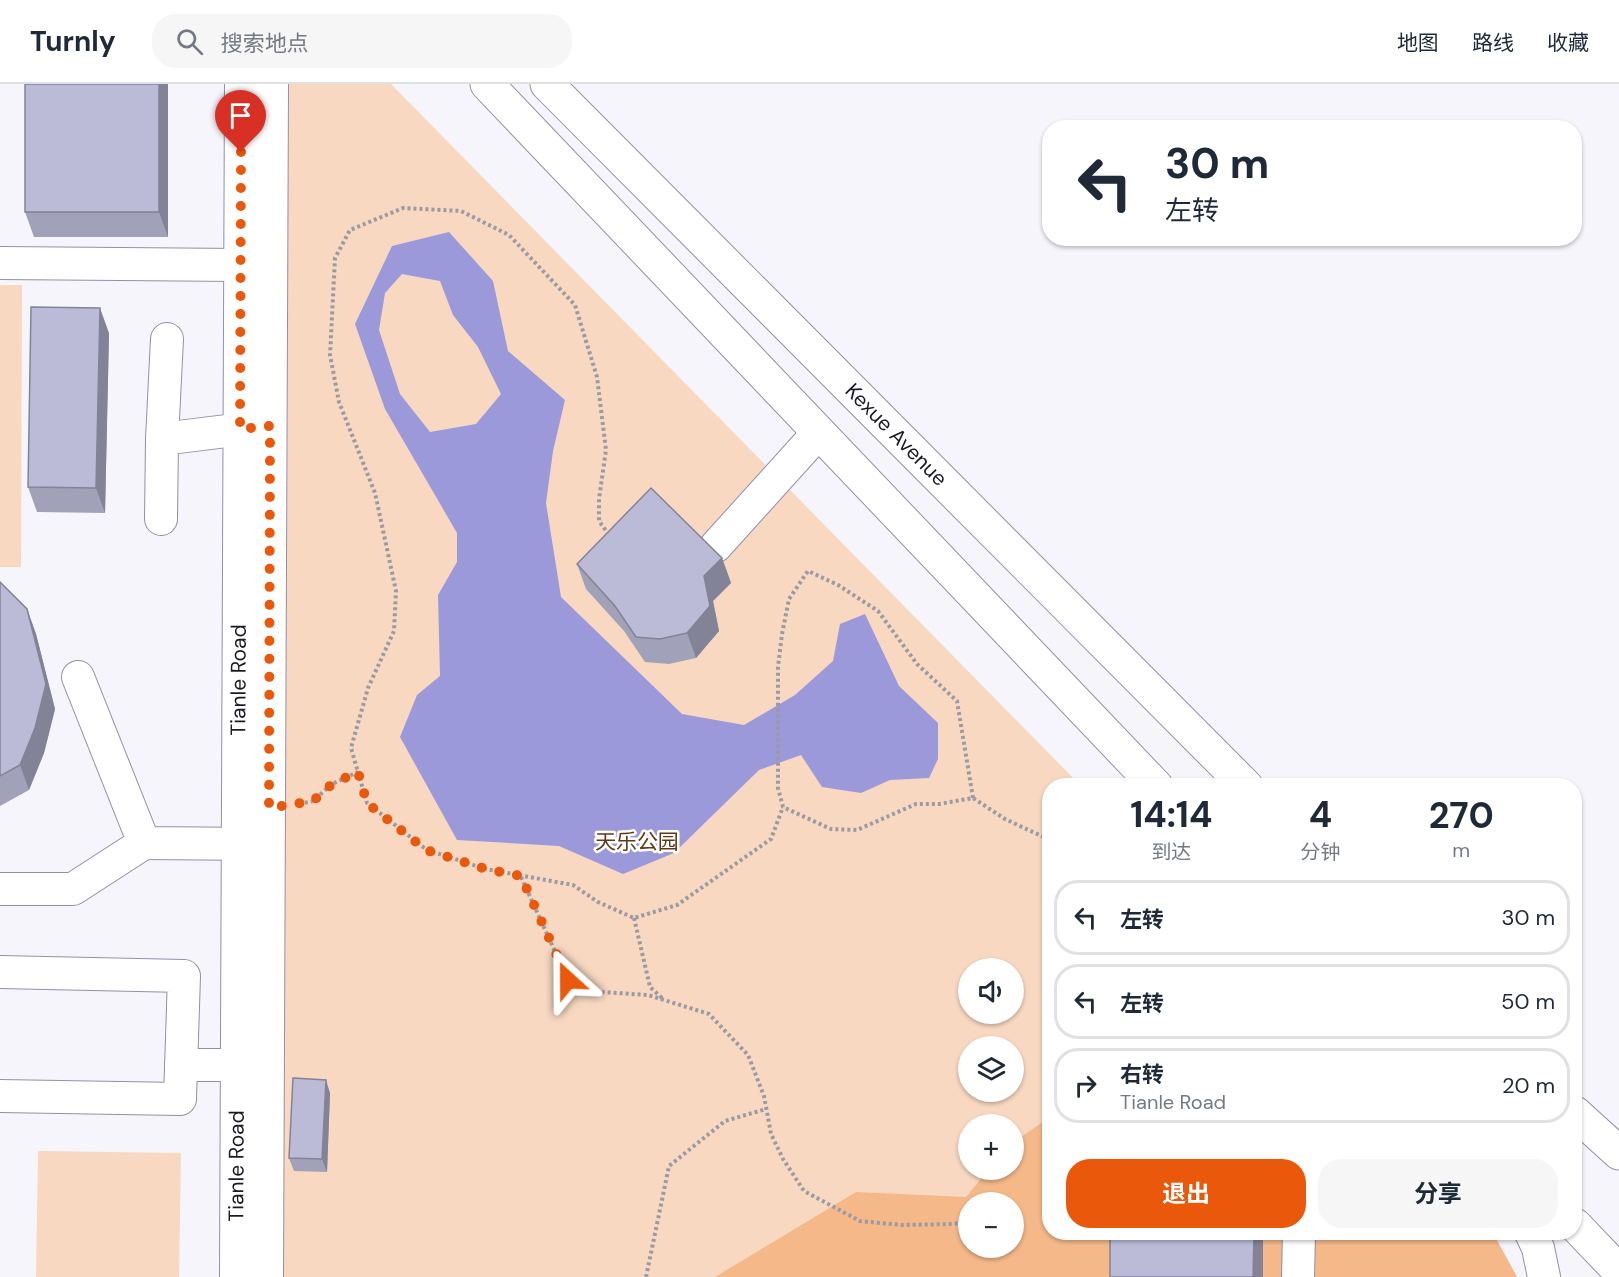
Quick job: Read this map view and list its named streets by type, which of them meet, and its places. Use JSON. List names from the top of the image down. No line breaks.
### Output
{"streets":{"main road":["Kexue Avenue"],"street":["Tianle Road"]},"parks":["天乐公园"],"page":{"header":"Turnly","search":"搜索地点","nav":["地图","路线","收藏"],"turn":["30 m","左转"],"eta":["14:14","到达","4","分钟","270","m"],"list":[{"name":"左转","value":"30 m"},{"name":"左转","value":"50 m"},{"name":"右转","note":"Tianle Road","value":"20 m"}],"map_buttons":["+","−"],"buttons":["退出","分享"]}}
